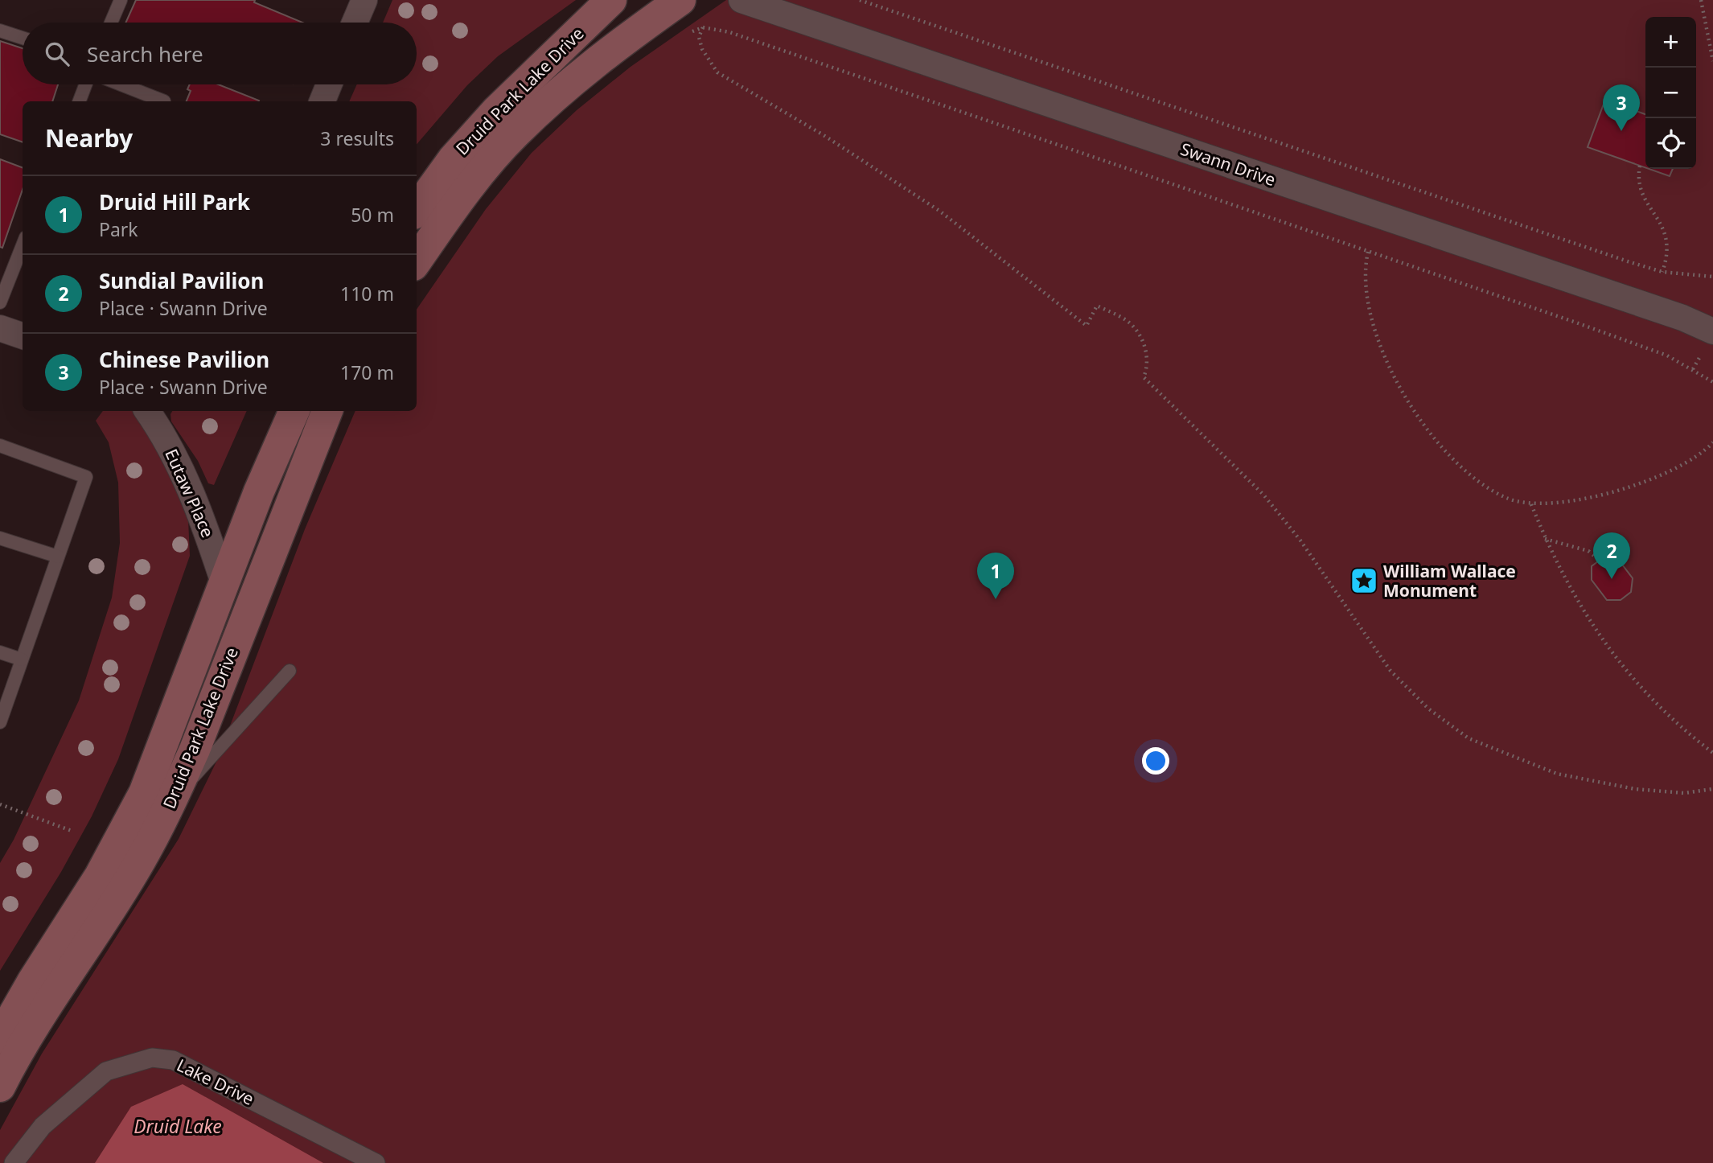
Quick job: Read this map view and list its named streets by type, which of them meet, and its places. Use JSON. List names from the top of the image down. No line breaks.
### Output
{"streets":{"main road":["Druid Park Lake Drive"],"street":["Swann Drive","Eutaw Place","Lake Drive"]},"crossings":[["Druid Park Lake Drive","Eutaw Place"]],"water":["Druid Lake"],"places":{"place":["William Wallace Monument"]},"page":{"map_buttons":["+","−"],"search":"Search here","pins":["3","2","1"],"heading":["Nearby","3 results"],"list":[{"mark":"1","name":"Druid Hill Park","note":"Park","value":"50 m"},{"mark":"2","name":"Sundial Pavilion","note":"Place · Swann Drive","value":"110 m"},{"mark":"3","name":"Chinese Pavilion","note":"Place · Swann Drive","value":"170 m"}]}}
